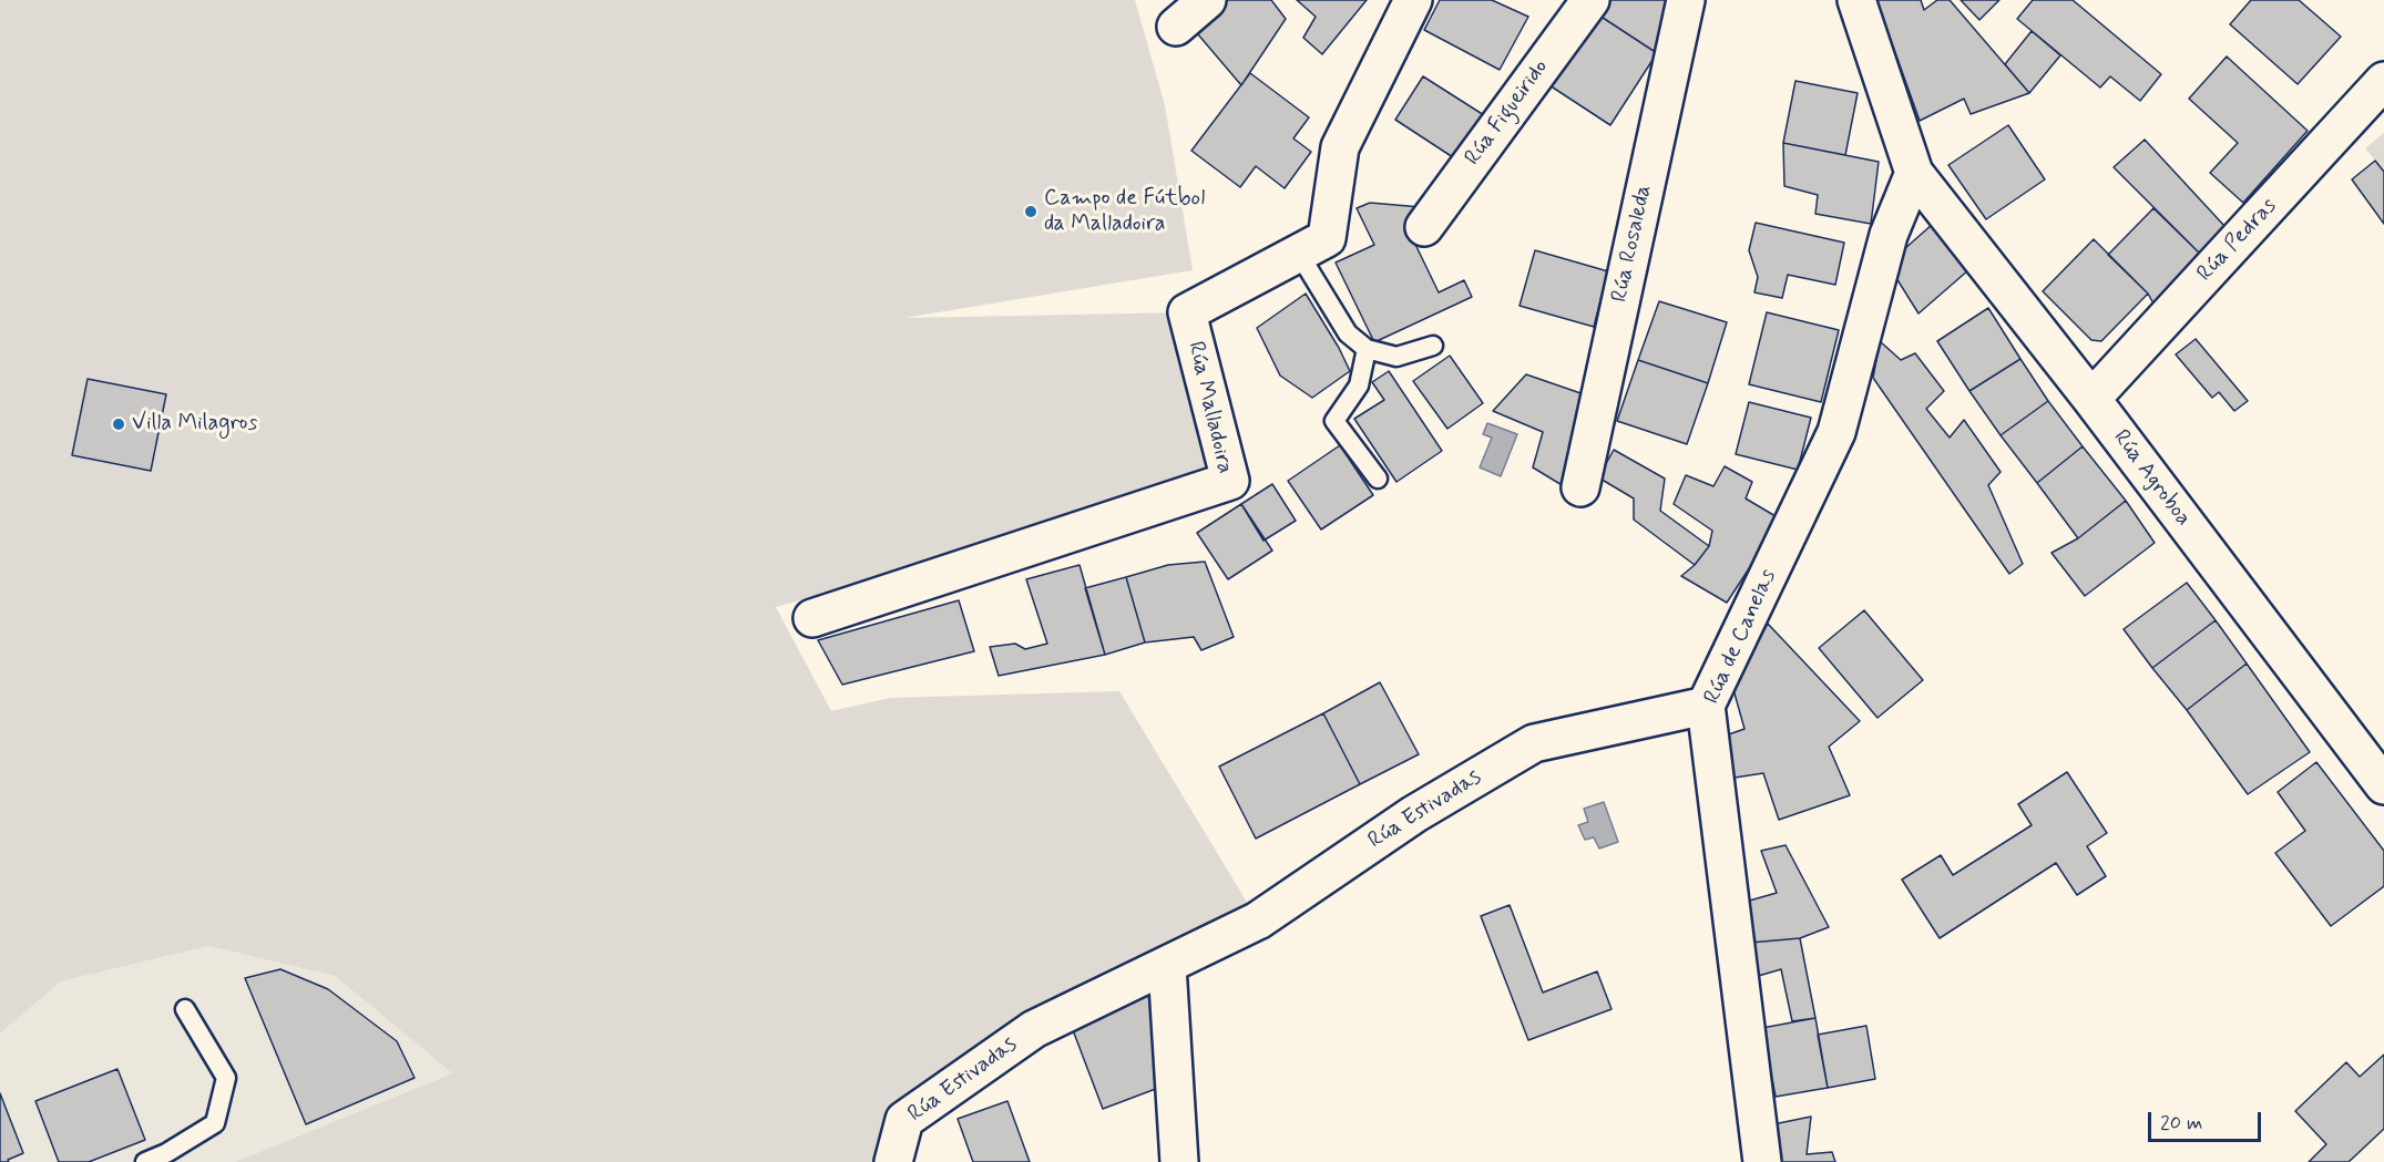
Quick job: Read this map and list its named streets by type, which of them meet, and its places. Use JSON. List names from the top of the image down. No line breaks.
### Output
{"streets":{"street":["Rúa Figueirido","Rúa Pedras","Rúa Rosaleda","Rúa Malladoira","Rúa Agroboa","Rúa de Canelas","Rúa Estivadas"]},"crossings":[["Rúa Pedras","Rúa Agroboa"],["Rúa Agroboa","Rúa de Canelas"],["Rúa de Canelas","Rúa Estivadas"]],"places":["Campo de Fútbol da Malladoira","Villa Milagros"],"scale_bar":"20 m"}
